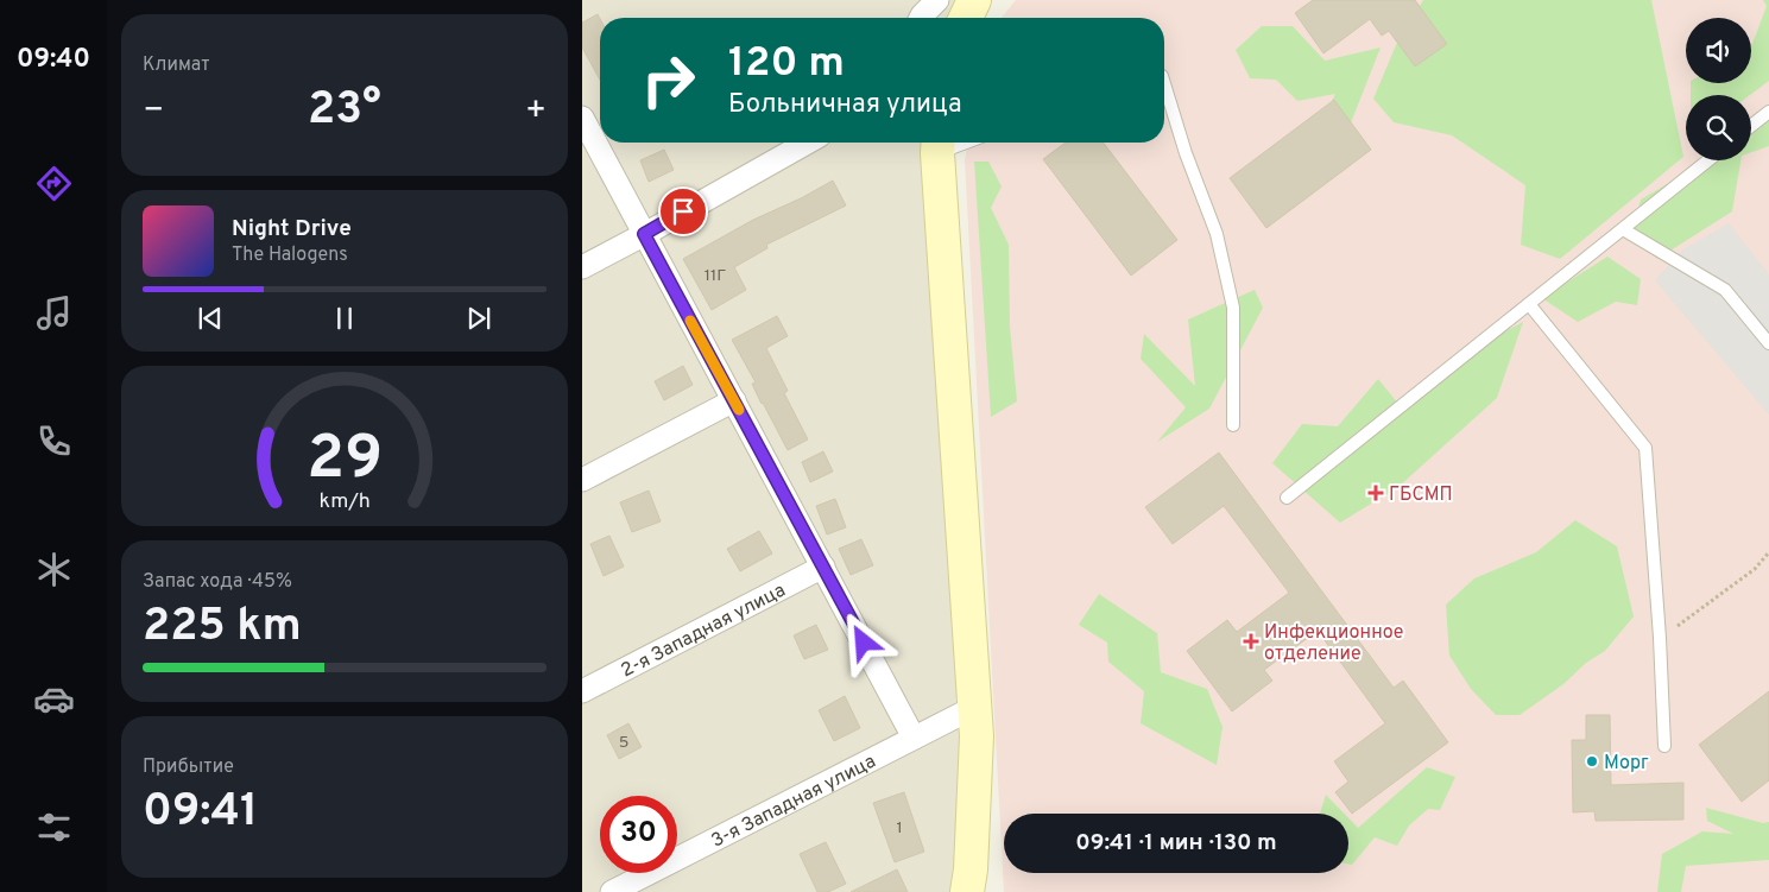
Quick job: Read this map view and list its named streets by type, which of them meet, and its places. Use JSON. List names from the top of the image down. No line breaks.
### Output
{"streets":{"street":["2-я Западная улица","3-я Западная улица"]},"places":{"health":["ГБСМП","Инфекционное отделение"],"other":["Морг"]},"house_numbers":["11Г","5","1"],"page":{"tabs":"09:40","tile":["Климат",["Запас хода · 45%","225 km"],["Прибытие","09:41"]],"turn":["120 m","Больничная улица"],"heat":["−","23°","+"],"song":["Night Drive","The Halogens"],"limit":"30","trip":"09:41 · 1 мин · 130 m","gauge":["29","km/h"]}}
